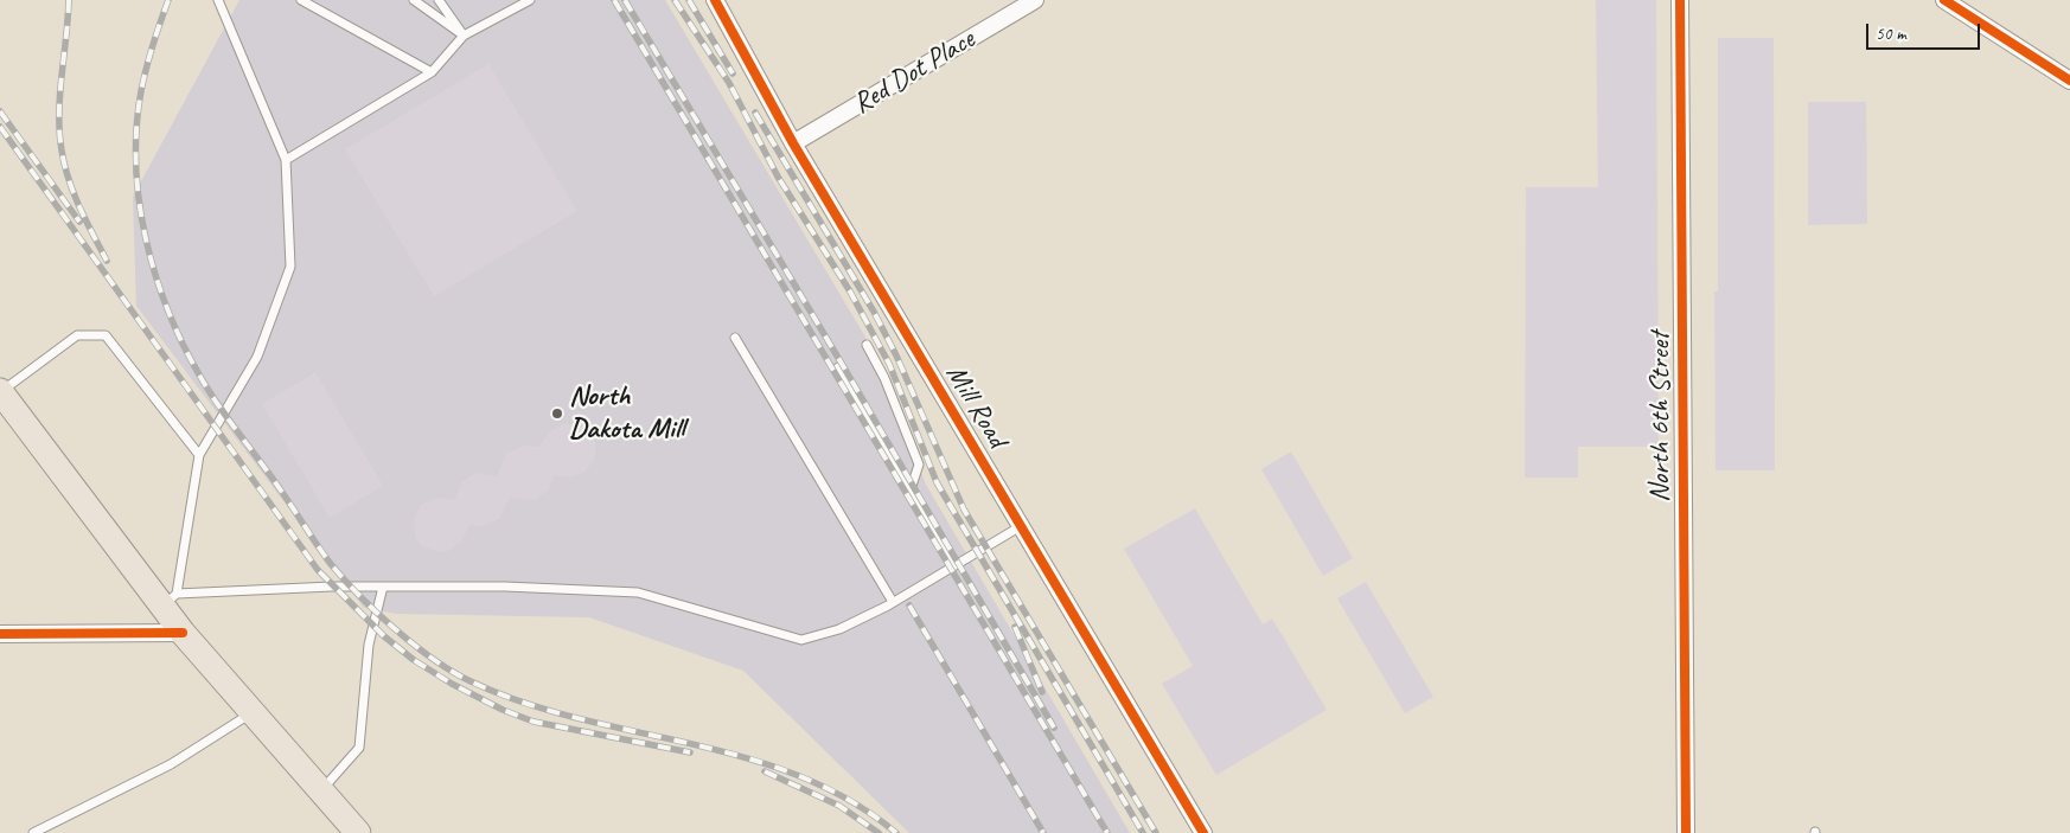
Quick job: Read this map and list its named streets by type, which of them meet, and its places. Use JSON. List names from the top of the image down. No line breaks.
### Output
{"streets":{"street":["Red Dot Place","Mill Road","North 6th Street"]},"crossings":[["Red Dot Place","Mill Road"]],"places":["North Dakota Mill"],"scale_bar":"50 m"}
